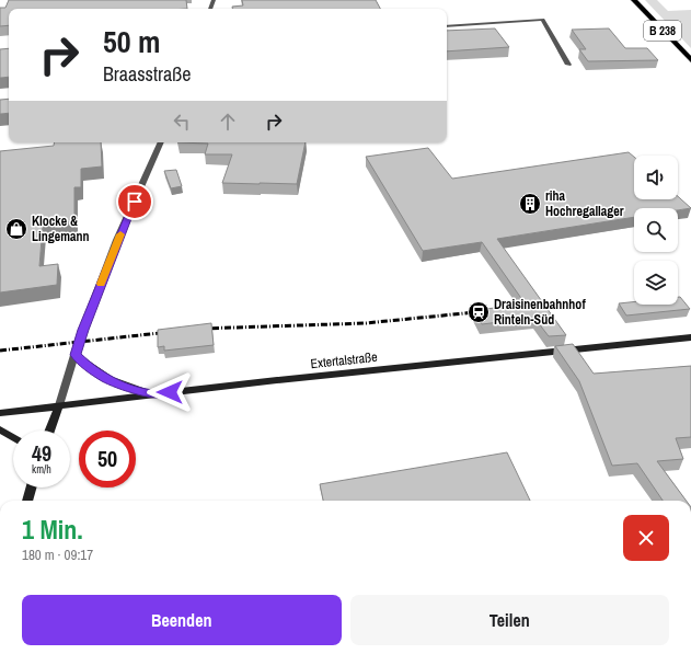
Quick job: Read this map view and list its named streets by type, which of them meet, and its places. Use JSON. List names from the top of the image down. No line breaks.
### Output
{"streets":{"main road":["B 238","Extertalstraße"]},"places":{"building":["riha Hochregallager"],"shop":["Klocke & Lingemann"],"station":["Draisinenbahnhof Rinteln-Süd"]},"page":{"turn":["50 m","Braasstraße"],"speed":"49 km/h","limit":"50","heading":["1 Min.","180 m · 09:17"],"buttons":["Beenden","Teilen"]}}
